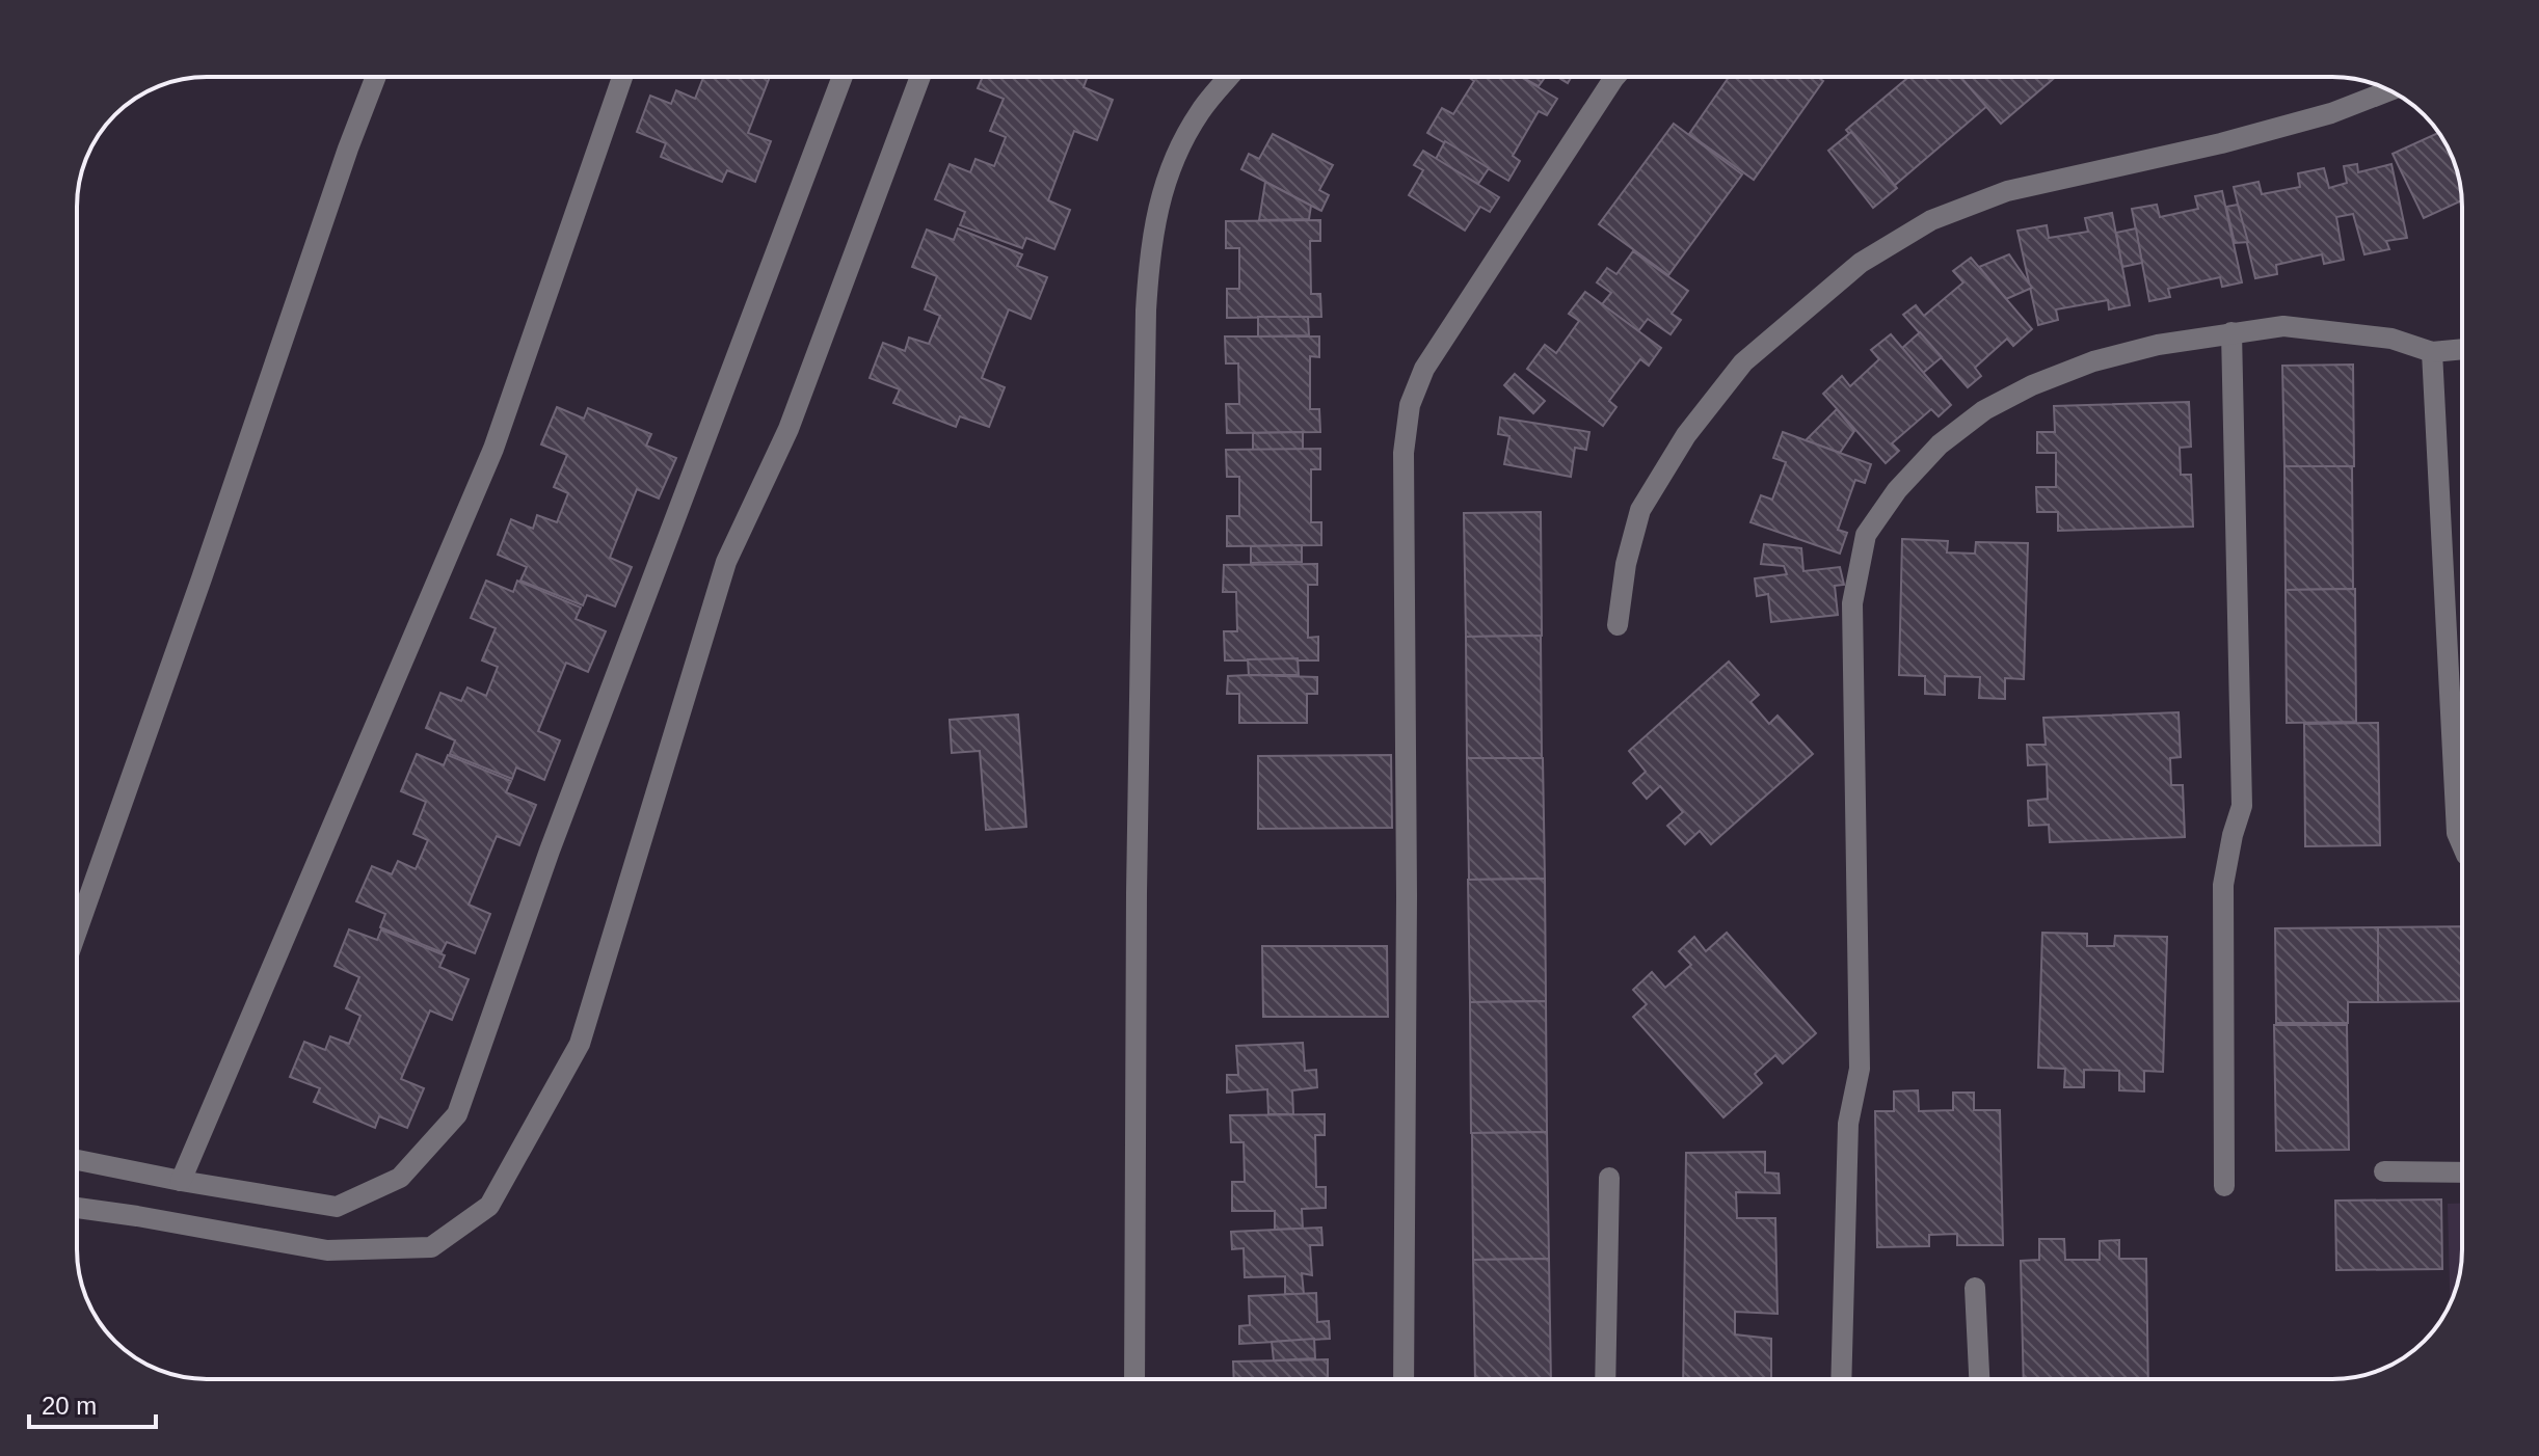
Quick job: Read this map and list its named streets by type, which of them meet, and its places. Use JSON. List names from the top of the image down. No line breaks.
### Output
{"scale_bar":"20 m"}
